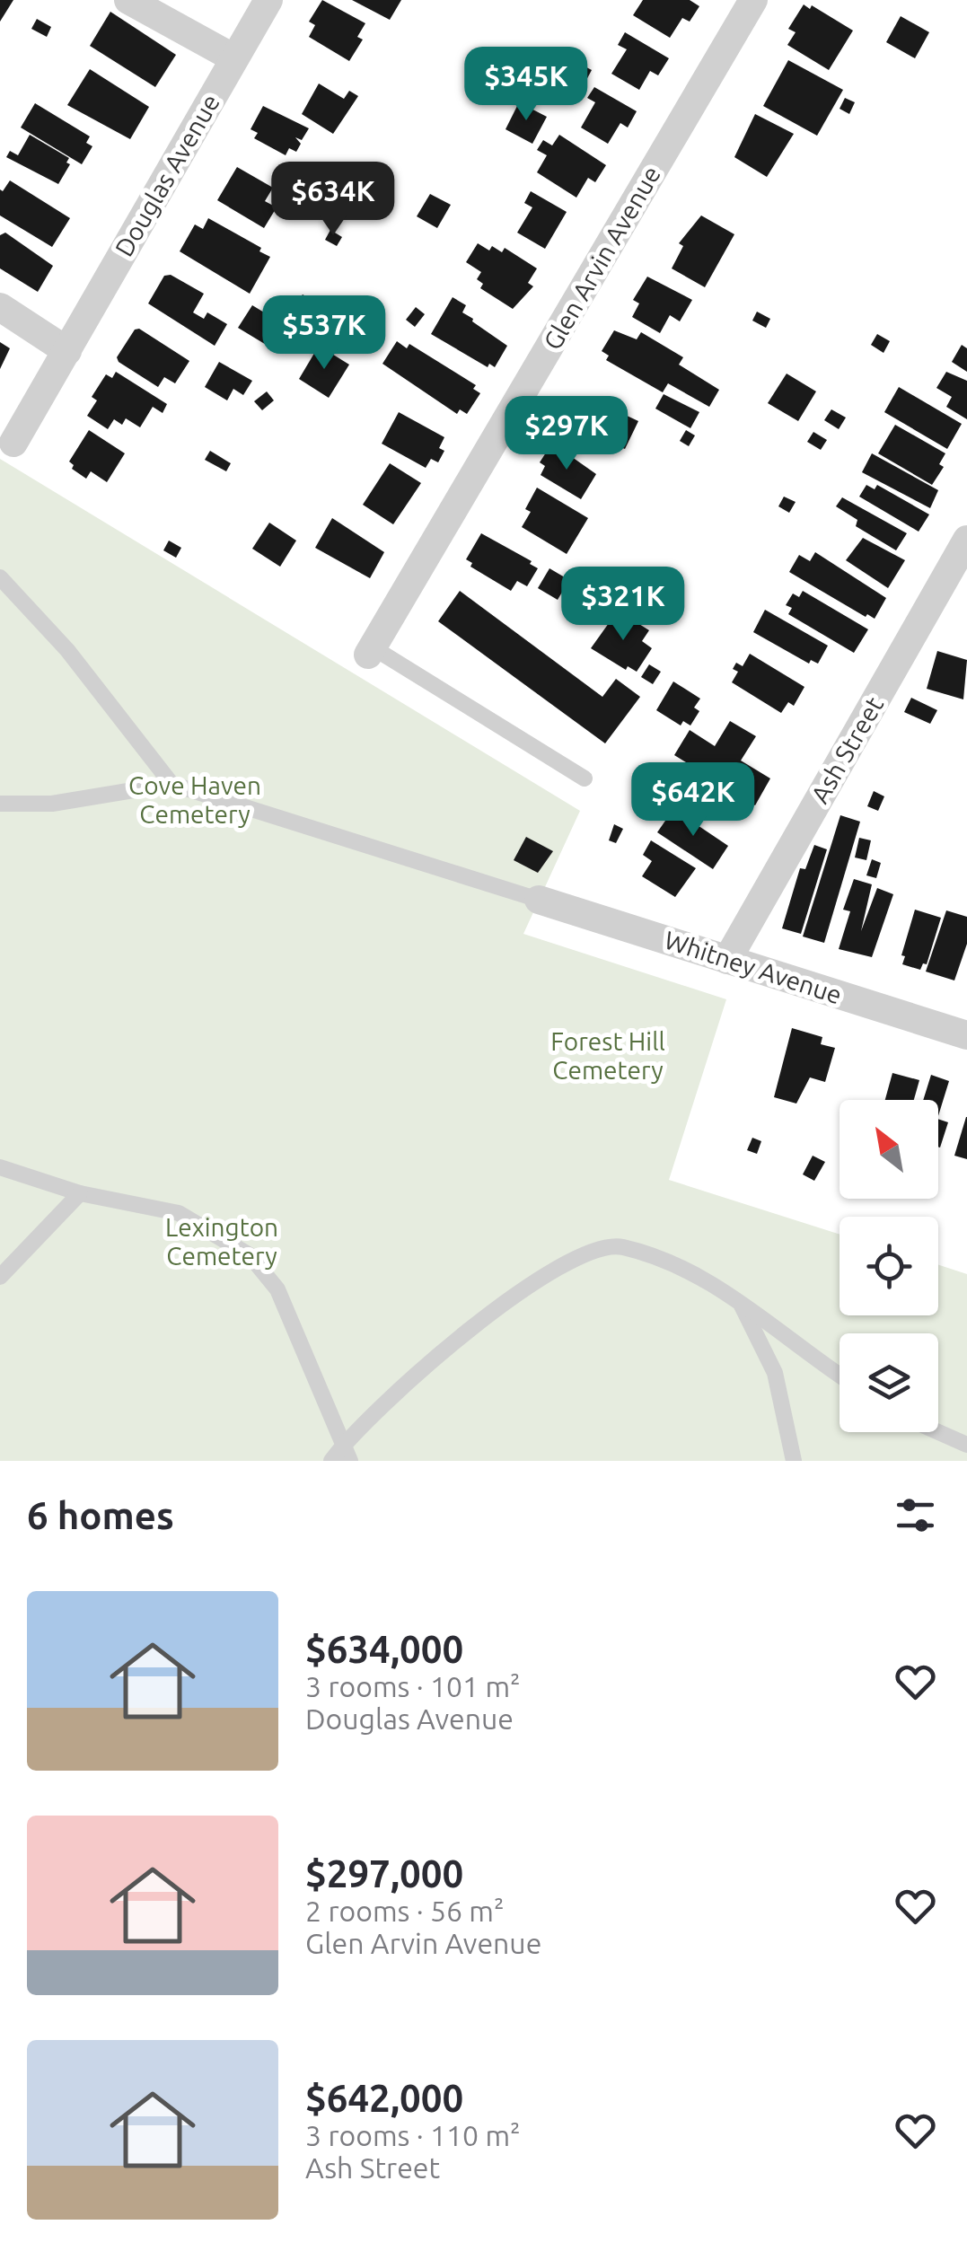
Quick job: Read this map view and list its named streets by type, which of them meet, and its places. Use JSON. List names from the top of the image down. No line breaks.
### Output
{"streets":{"street":["Douglas Avenue","Glen Arvin Avenue","Ash Street","Whitney Avenue"]},"crossings":[["Ash Street","Whitney Avenue"]],"parks":["Cove Haven Cemetery","Forest Hill Cemetery","Lexington Cemetery"],"north":"top left","page":{"price":["$345K","$634K","$537K","$297K","$321K","$642K"],"heading":"6 homes","list":[{"name":"$634,000","note":"3 rooms · 101 m² · Douglas Avenue"},{"name":"$297,000","note":"2 rooms · 56 m² · Glen Arvin Avenue"},{"name":"$642,000","note":"3 rooms · 110 m² · Ash Street"}]}}
